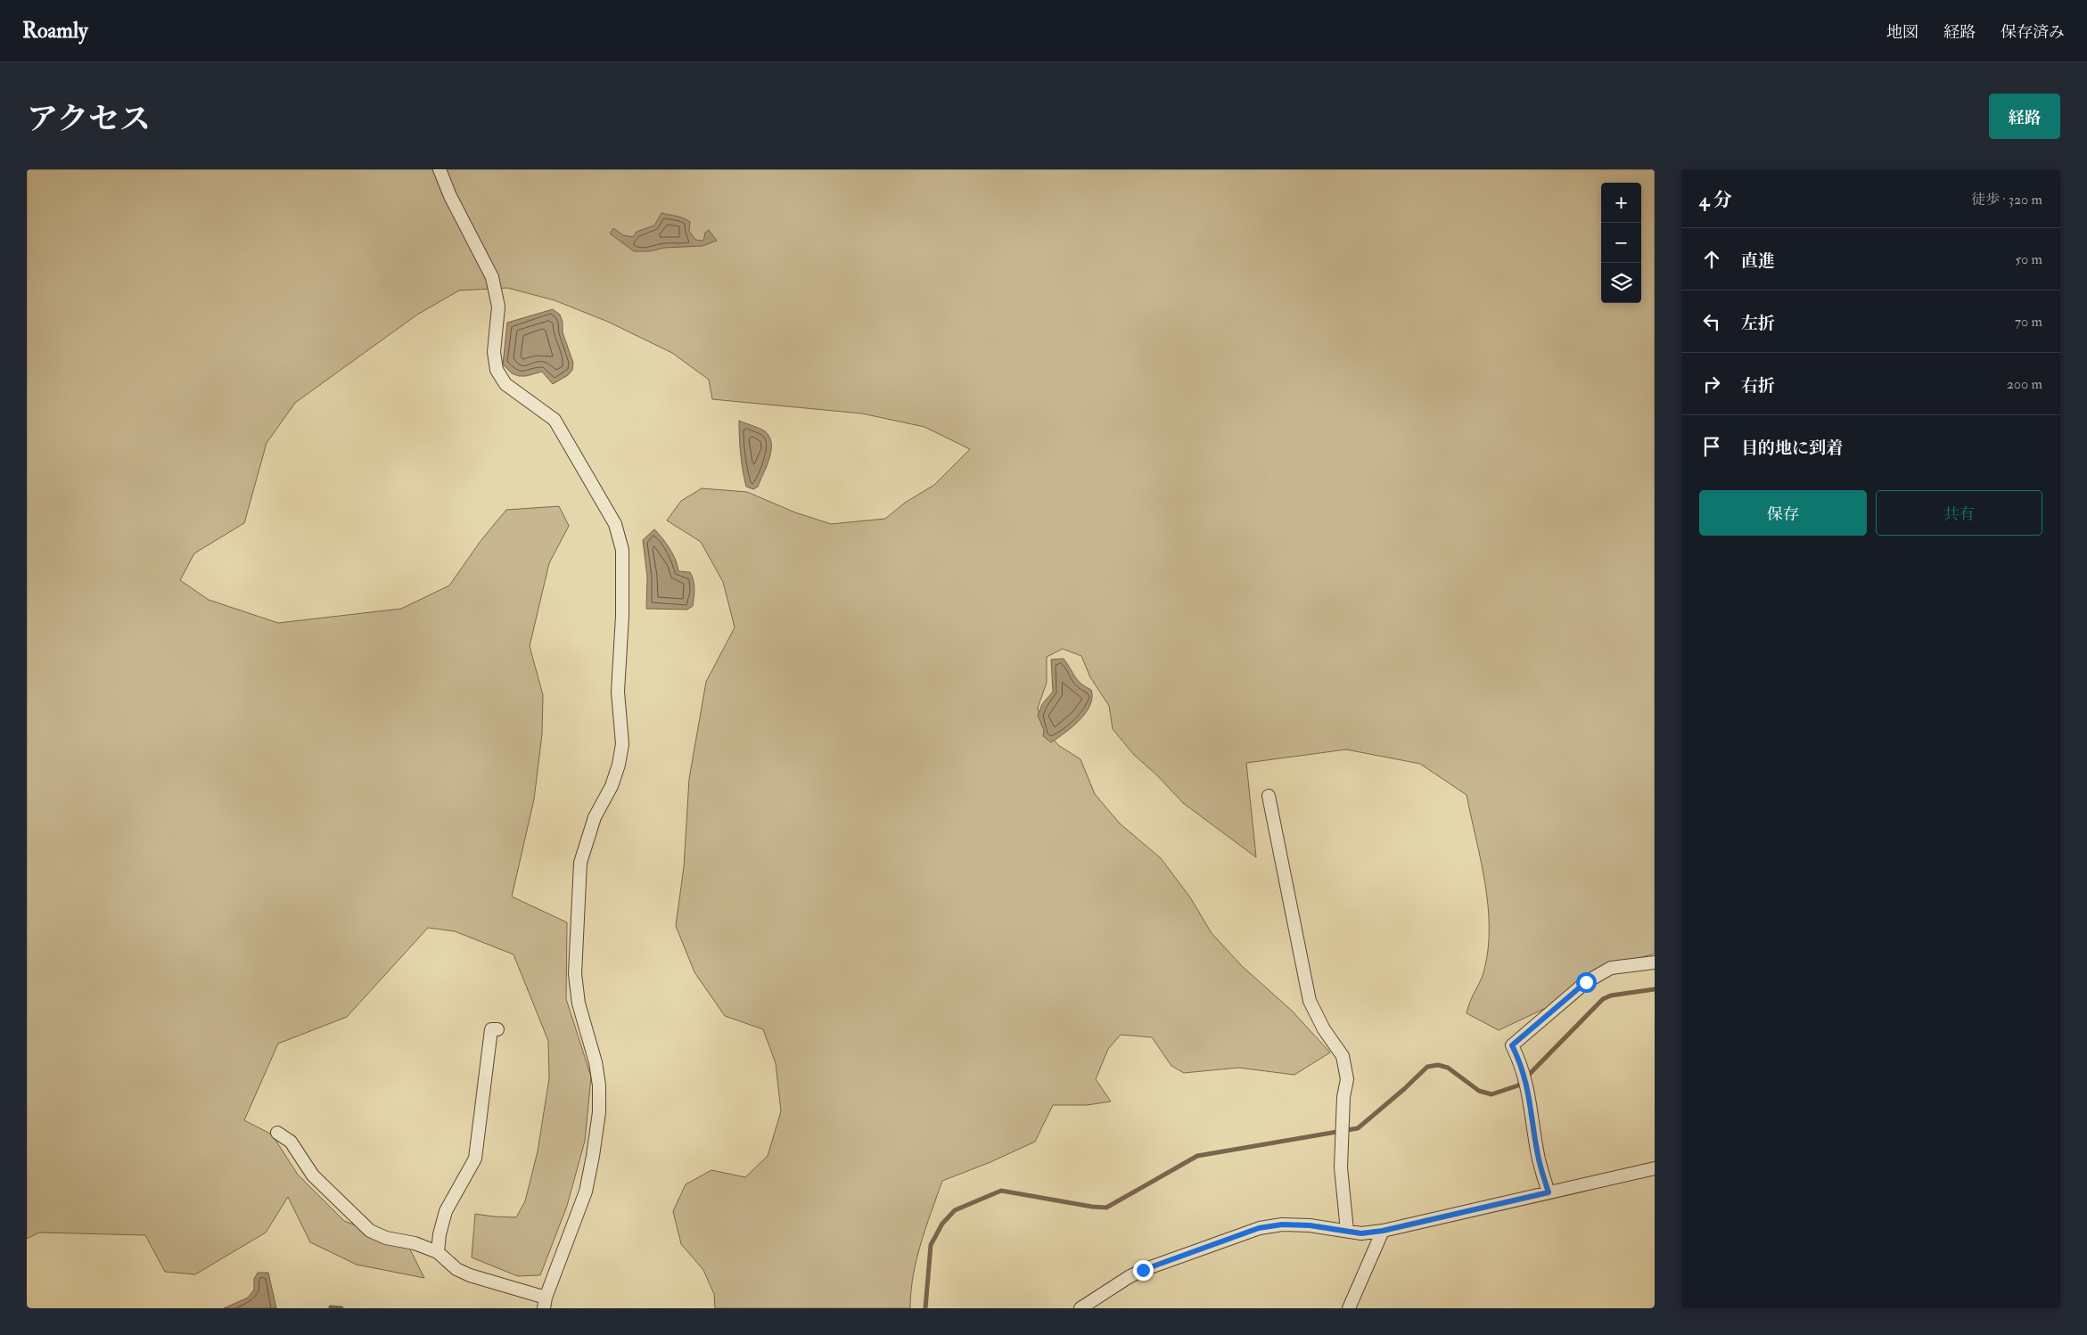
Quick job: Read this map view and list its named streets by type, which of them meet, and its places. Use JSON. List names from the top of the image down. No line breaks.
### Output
{"page":{"header":"Roamly","nav":["地図","経路","保存済み"],"title":"アクセス","buttons":["経路",["保存","共有"]],"heading":["4 分","徒歩 · 320 m"],"map_buttons":["+","−"],"list":[["直進","50 m"],["左折","70 m"],["右折","200 m"],"目的地に到着"]}}
